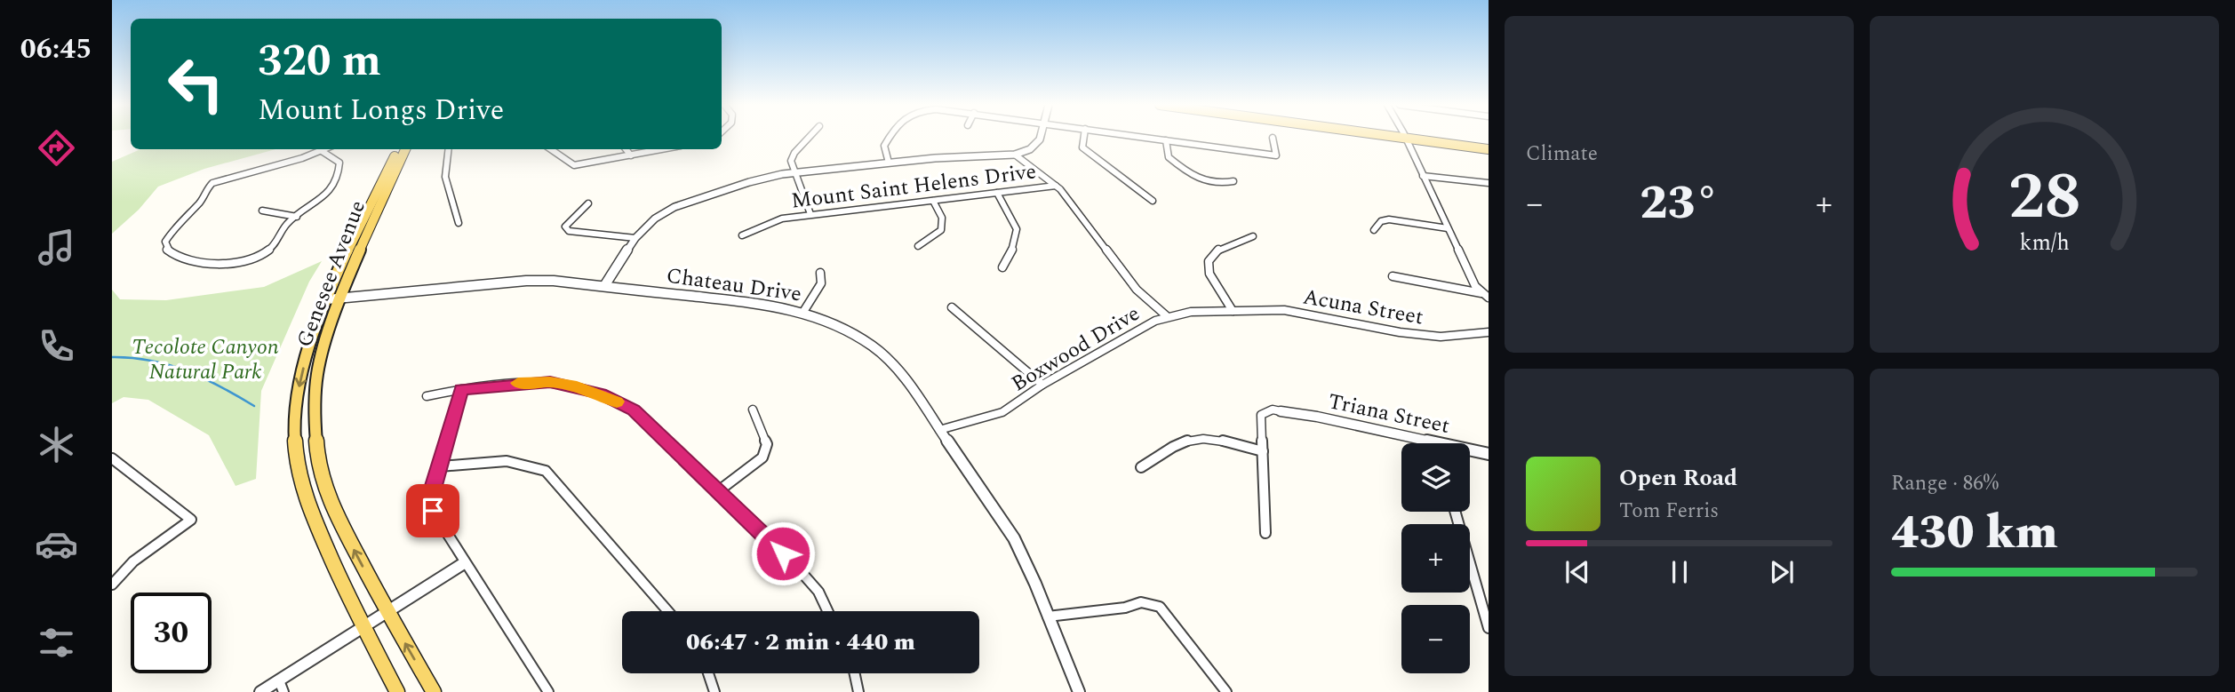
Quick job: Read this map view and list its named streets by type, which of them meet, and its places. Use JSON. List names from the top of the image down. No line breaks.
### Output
{"streets":{"main road":["Genesee Avenue"],"street":["Mount Saint Helens Drive","Chateau Drive","Acuna Street","Boxwood Drive","Triana Street"]},"crossings":[["Genesee Avenue","Chateau Drive"],["Chateau Drive","Boxwood Drive"],["Acuna Street","Boxwood Drive"]],"parks":["Tecolote Canyon Natural Park"],"page":{"tabs":"06:45","tile":["Climate",["Range · 86%","430 km"]],"turn":["320 m","Mount Longs Drive"],"heat":["−","23°","+"],"map_buttons":["+","−"],"song":["Open Road","Tom Ferris"],"limit":"30","trip":"06:47 · 2 min · 440 m","gauge":["28","km/h"]}}
